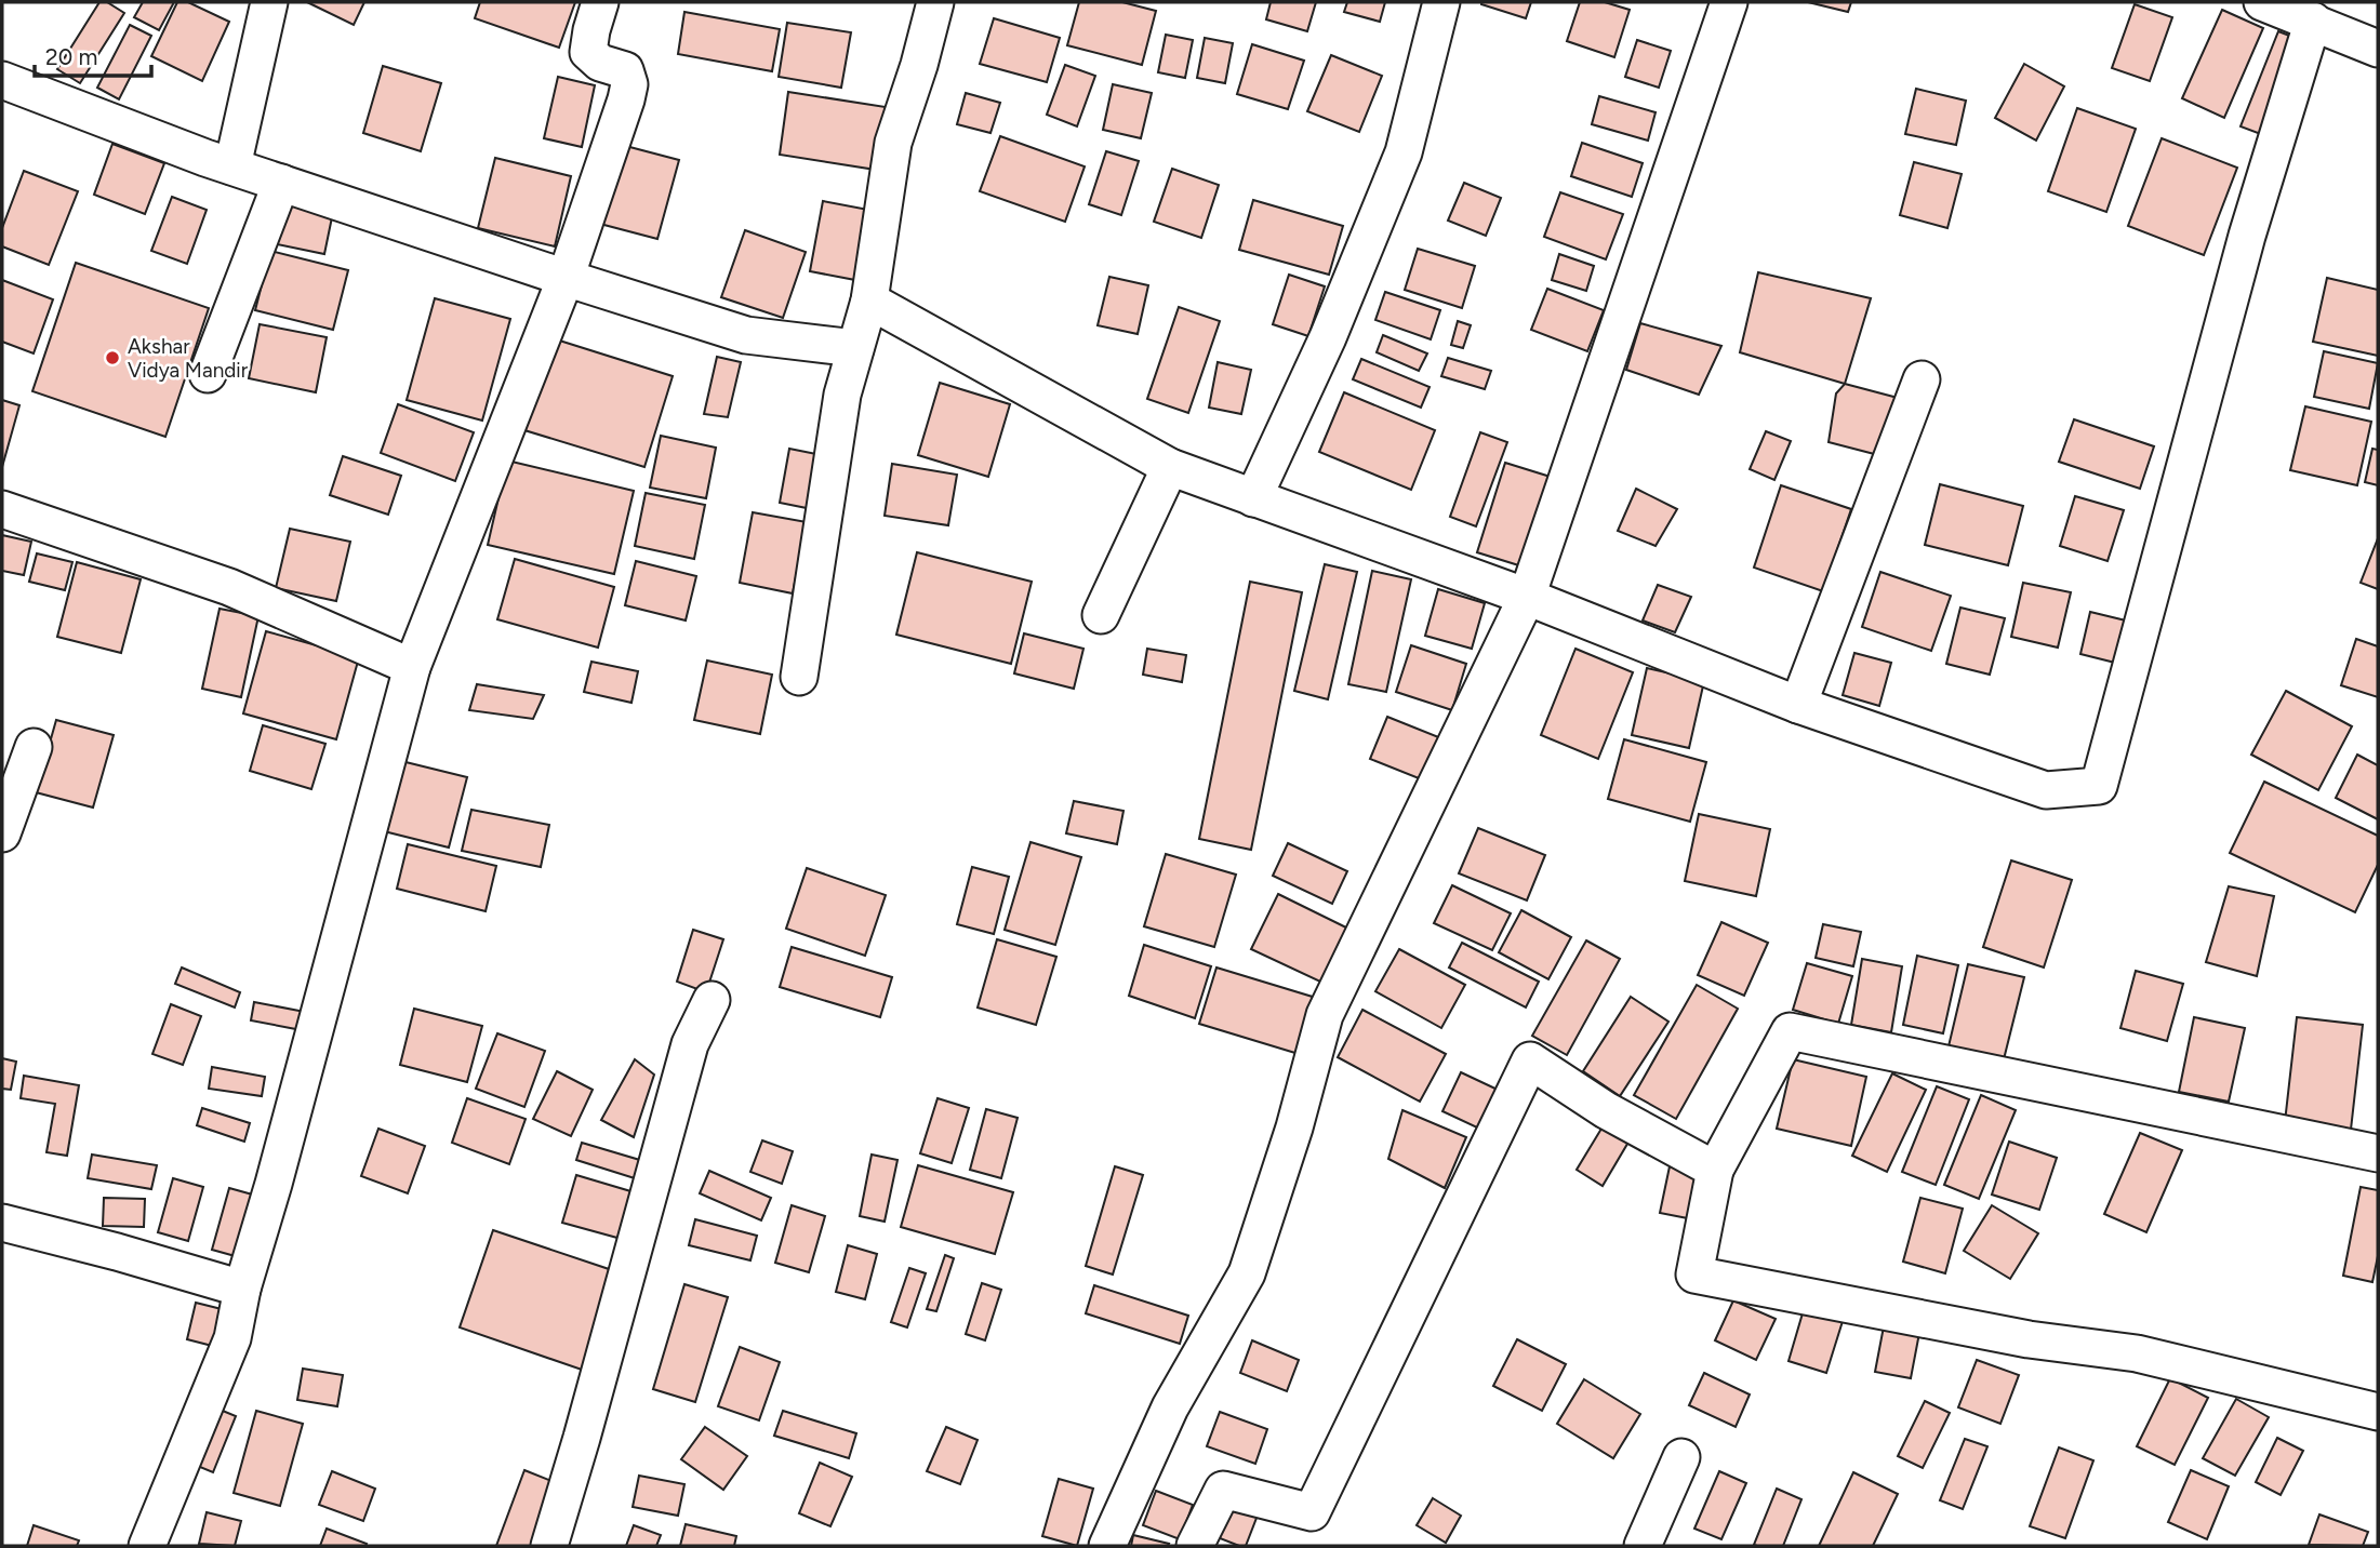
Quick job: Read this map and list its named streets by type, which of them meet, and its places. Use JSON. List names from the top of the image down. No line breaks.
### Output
{"places":["Akshar Vidya Mandir"],"scale_bar":"20 m"}
